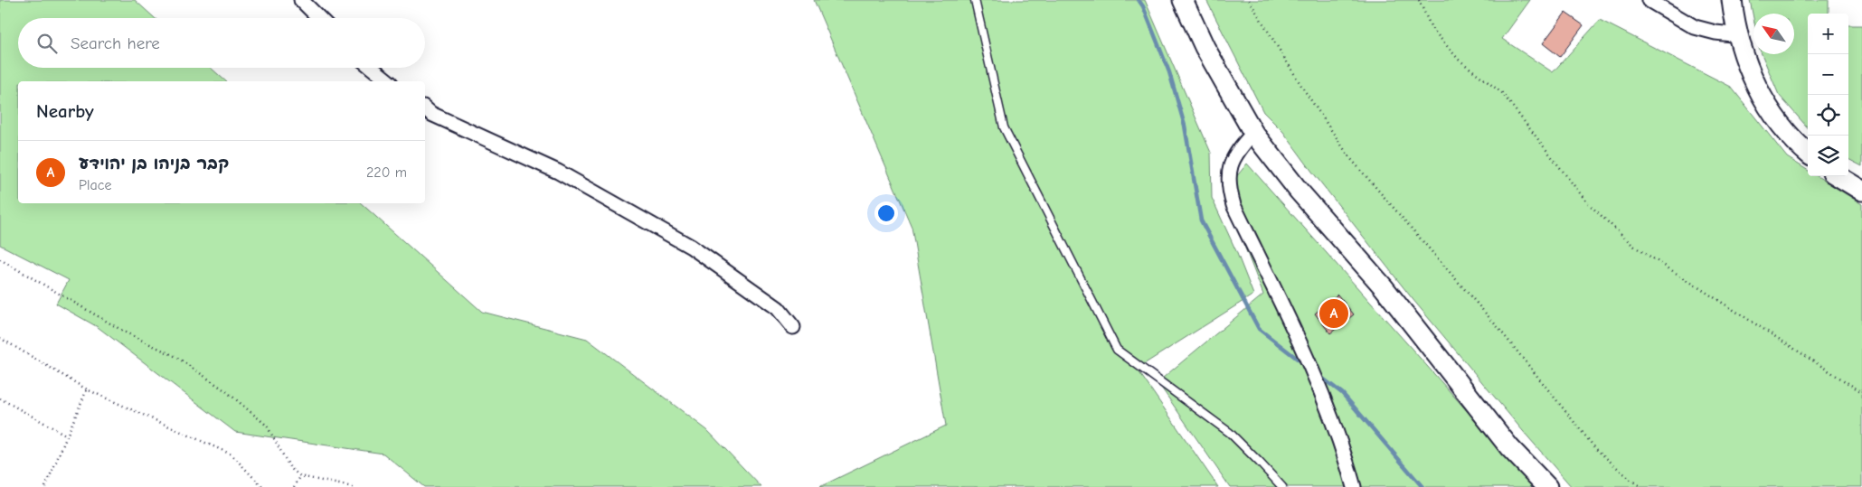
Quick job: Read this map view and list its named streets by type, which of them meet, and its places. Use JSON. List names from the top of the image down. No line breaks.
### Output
{"north":"top left","page":{"map_buttons":["+","−"],"search":"Search here","heading":"Nearby","list":[{"mark":"A","name":"קבר בניהו בן יהוידע","note":"Place","value":"220 m"}],"pins":"A"}}
